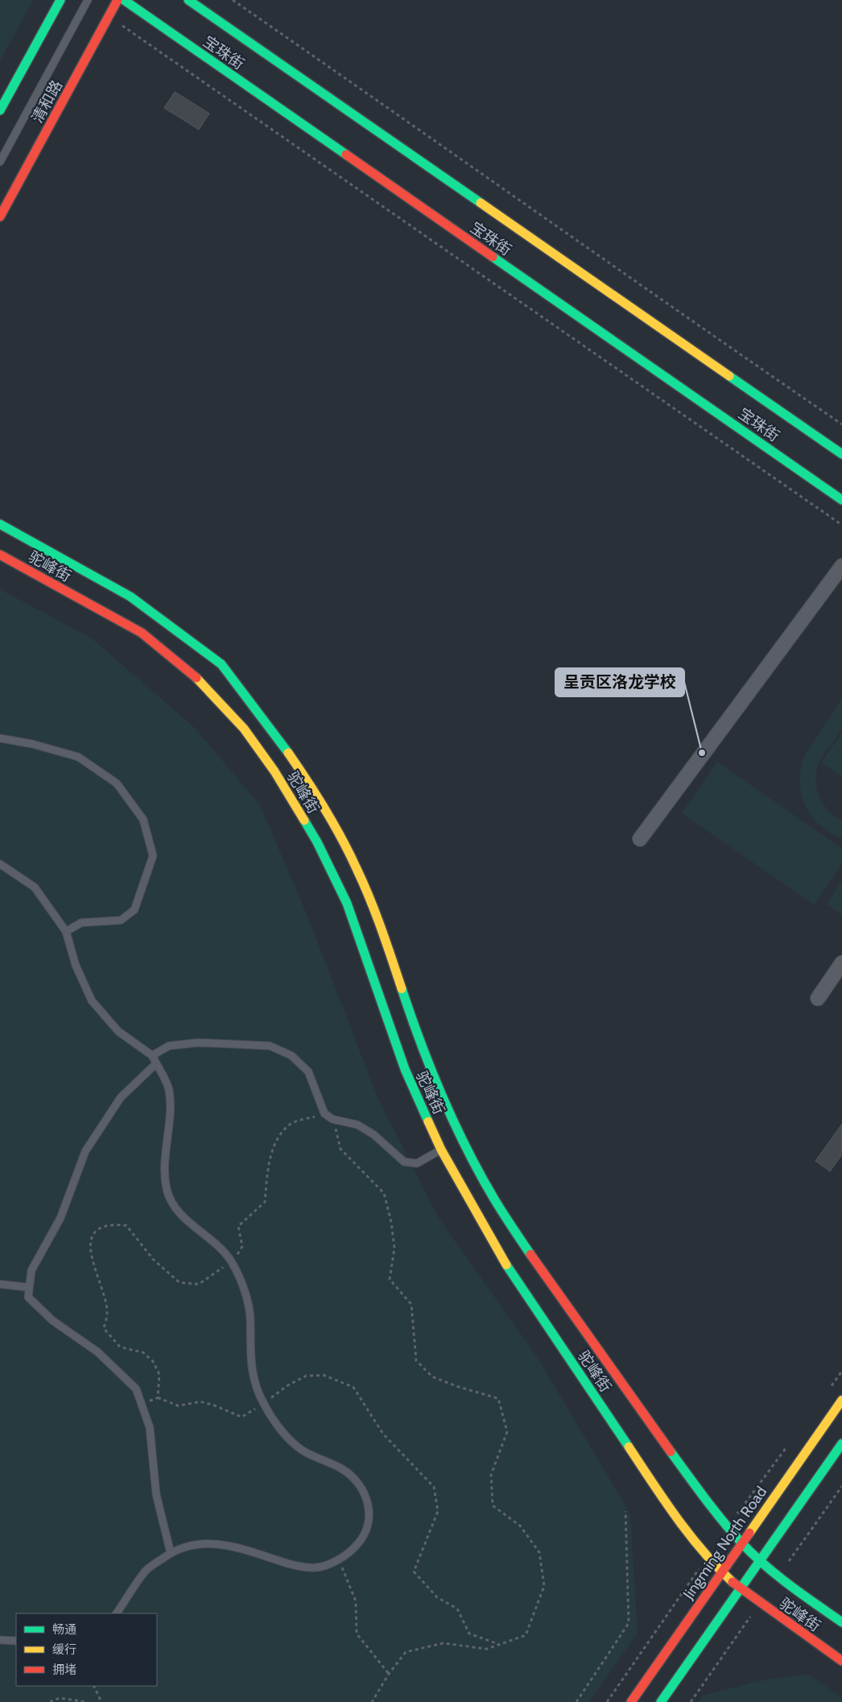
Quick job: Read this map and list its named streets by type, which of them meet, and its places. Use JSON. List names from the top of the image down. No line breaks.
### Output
{"streets":{"street":["宝珠街","清和路","驼峰街","Jingming North Road"]},"crossings":[["驼峰街","Jingming North Road"]],"places":["呈贡区洛龙学校"],"legend":["畅通","缓行","拥堵"]}
